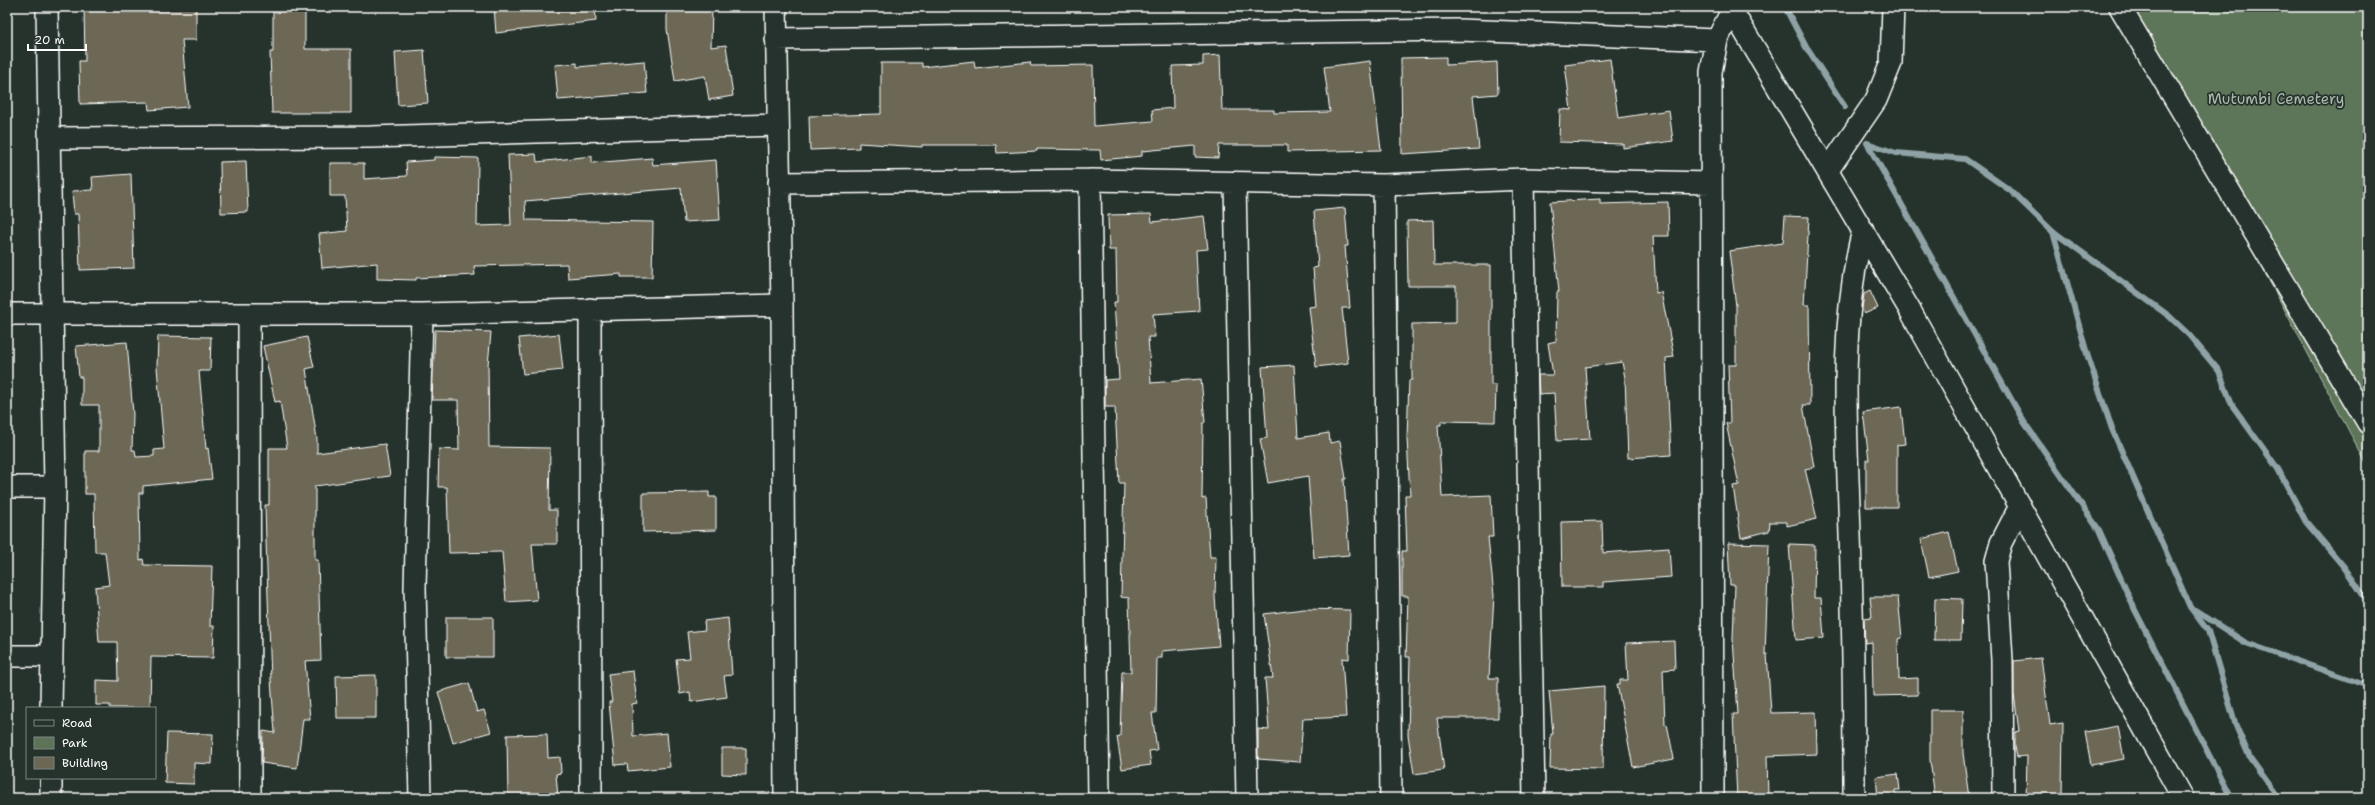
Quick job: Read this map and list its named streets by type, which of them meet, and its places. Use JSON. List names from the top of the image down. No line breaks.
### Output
{"parks":["Mutumbi Cemetery"],"legend":["Road","Park","Building"],"scale_bar":"20 m"}
